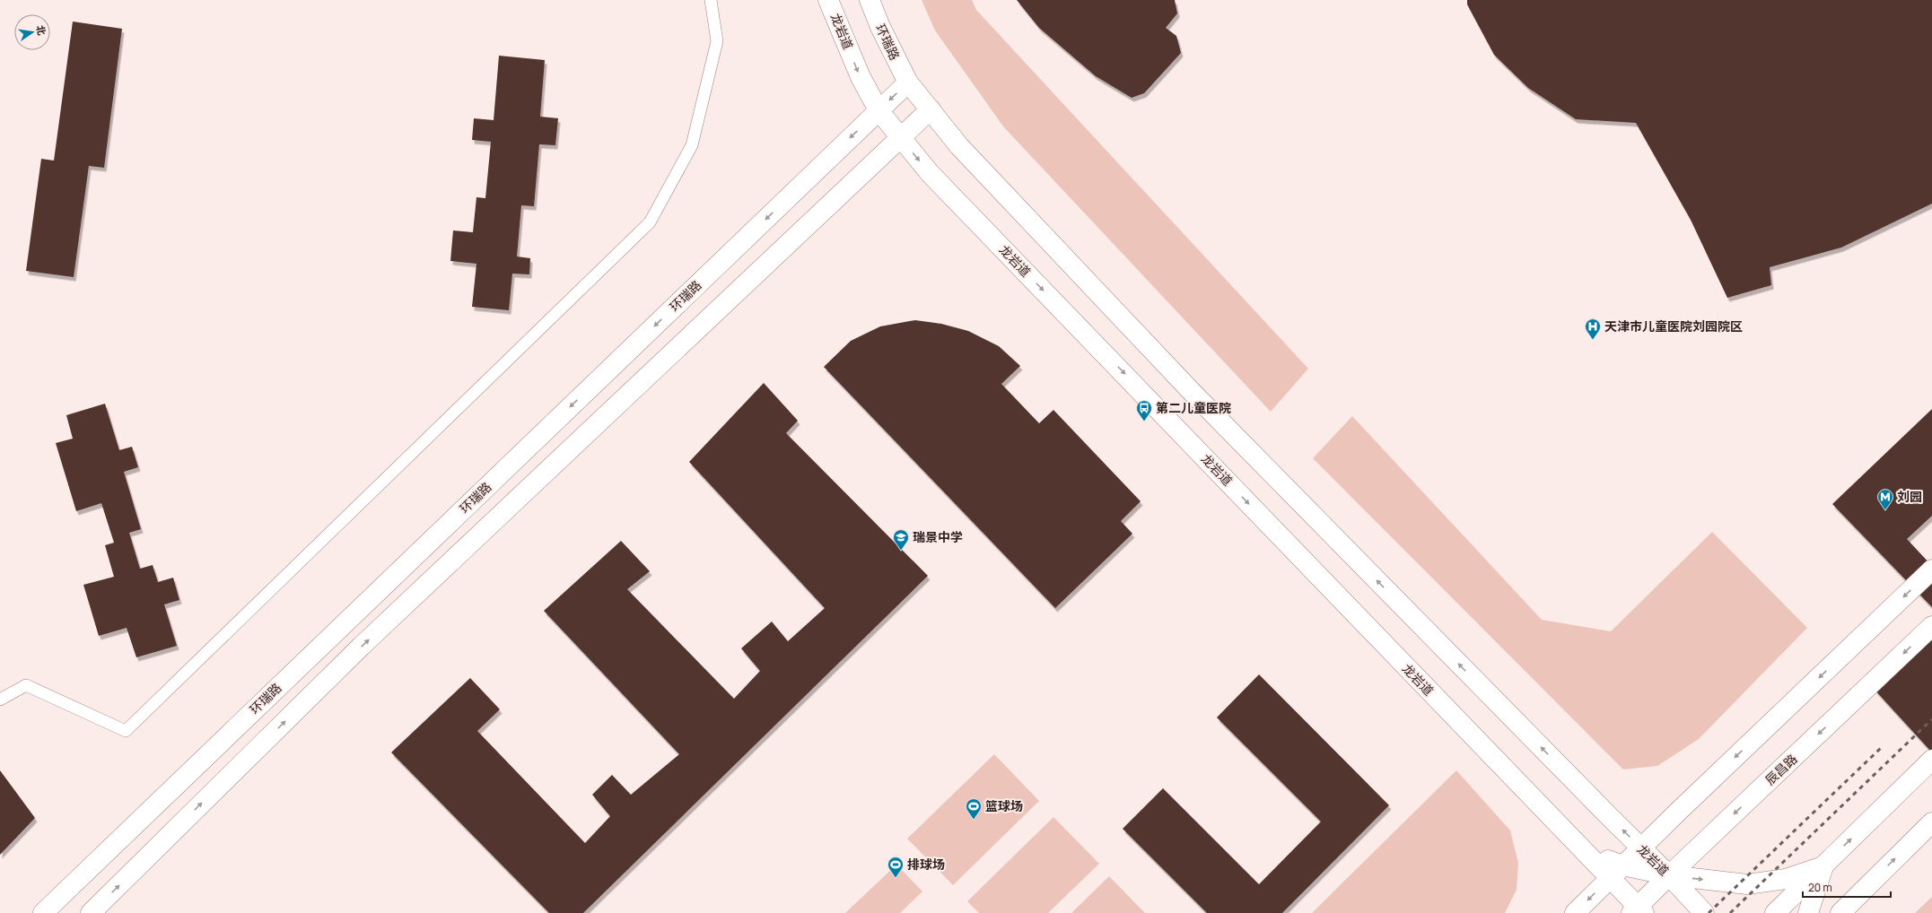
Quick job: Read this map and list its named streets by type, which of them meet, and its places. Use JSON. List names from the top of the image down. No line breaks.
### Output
{"streets":{"main road":["龙岩道","环瑞路","辰昌路"]},"crossings":[["龙岩道","环瑞路"],["龙岩道","辰昌路"]],"places":{"hospital":["天津市儿童医院刘园院区"],"bus stop":["第二儿童医院"],"metro station":["刘园"],"school or university":["瑞景中学"],"sports":["篮球场","排球场"]},"scale_bar":"20 m","north":"right"}
